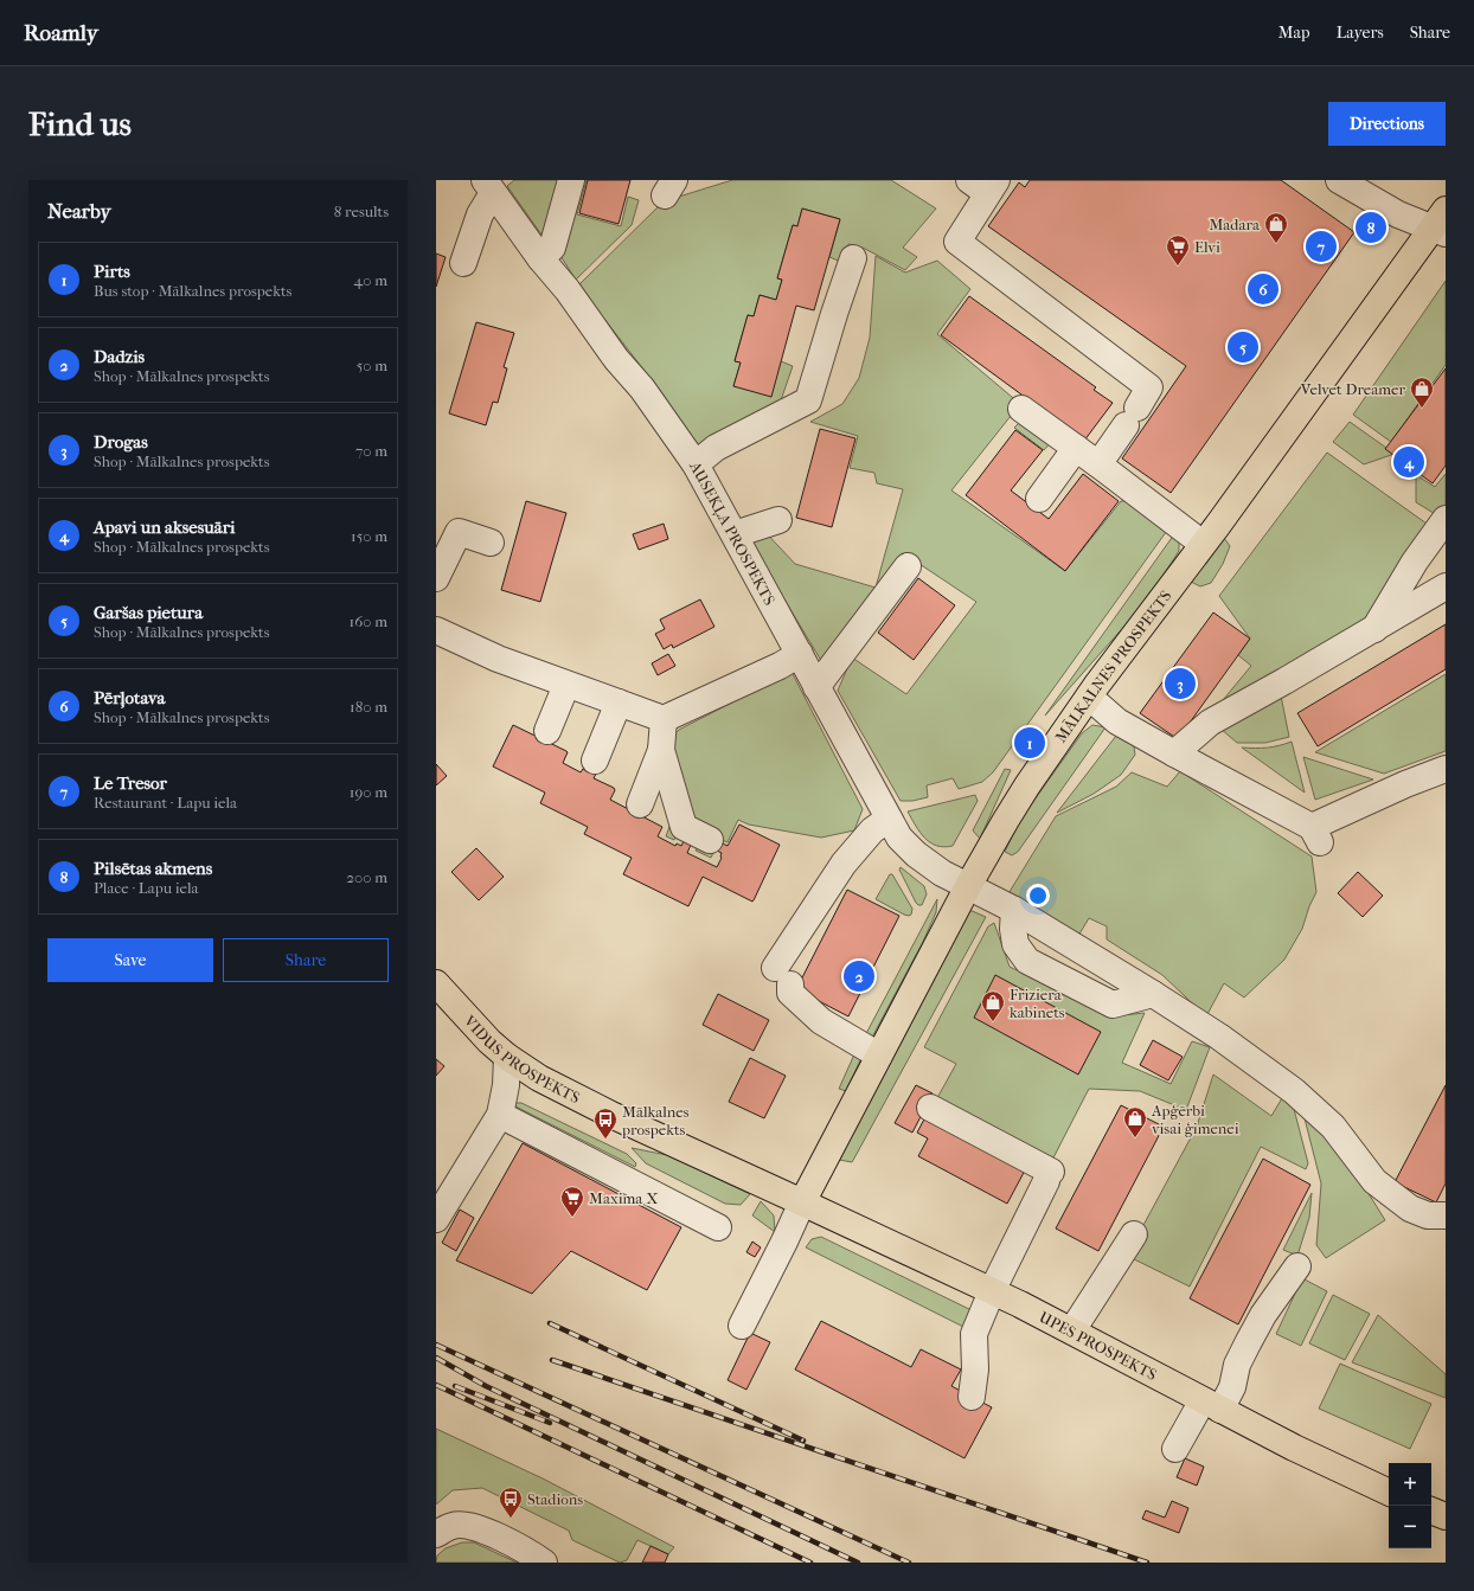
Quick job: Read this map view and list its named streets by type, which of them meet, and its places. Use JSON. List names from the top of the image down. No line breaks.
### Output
{"streets":{"main road":["MĀLKALNES PROSPEKTS","VIDUS PROSPEKTS","UPES PROSPEKTS"],"street":["AUSEKĻA PROSPEKTS"]},"crossings":[["AUSEKĻA PROSPEKTS","MĀLKALNES PROSPEKTS"],["MĀLKALNES PROSPEKTS","VIDUS PROSPEKTS"],["MĀLKALNES PROSPEKTS","UPES PROSPEKTS"],["VIDUS PROSPEKTS","UPES PROSPEKTS"]],"places":{"shop":["Madara","Velvet Dreamer","Friziera kabinets","Apģērbi visai ģimenei"],"supermarket":["Elvi","Maxima X"],"bus stop":["Mālkalnes prospekts","Stadions"]},"page":{"header":"Roamly","nav":["Map","Layers","Share"],"buttons":["Directions",["Save","Share"]],"title":"Find us","heading":["Nearby","8 results"],"pins":["8","7","6","5","4","3","1","2"],"list":[{"mark":"1","name":"Pirts","note":"Bus stop · Mālkalnes prospekts","value":"40 m"},{"mark":"2","name":"Dadzis","note":"Shop · Mālkalnes prospekts","value":"50 m"},{"mark":"3","name":"Drogas","note":"Shop · Mālkalnes prospekts","value":"70 m"},{"mark":"4","name":"Apavi un aksesuāri","note":"Shop · Mālkalnes prospekts","value":"150 m"},{"mark":"5","name":"Garšas pietura","note":"Shop · Mālkalnes prospekts","value":"160 m"},{"mark":"6","name":"Pērļotava","note":"Shop · Mālkalnes prospekts","value":"180 m"},{"mark":"7","name":"Le Tresor","note":"Restaurant · Lapu iela","value":"190 m"},{"mark":"8","name":"Pilsētas akmens","note":"Place · Lapu iela","value":"200 m"}],"map_buttons":["+","−"]}}
